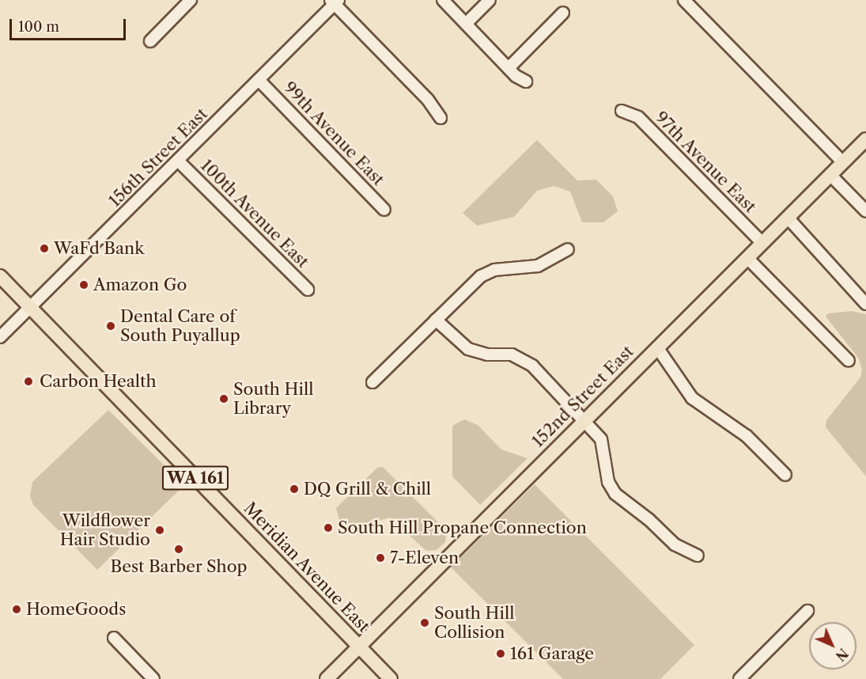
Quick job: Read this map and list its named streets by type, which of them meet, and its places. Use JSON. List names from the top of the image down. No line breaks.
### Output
{"streets":{"main road":["152nd Street East","WA 161","Meridian Avenue East"],"street":["99th Avenue East","156th Street East","97th Avenue East","100th Avenue East"]},"crossings":[["99th Avenue East","156th Street East"],["156th Street East","100th Avenue East"],["156th Street East","Meridian Avenue East"],["97th Avenue East","152nd Street East"],["152nd Street East","Meridian Avenue East"]],"places":["WaFd Bank","Amazon Go","Dental Care of South Puyallup","Carbon Health","South Hill Library","DQ Grill & Chill","South Hill Propane Connection","Wildflower Hair Studio","Best Barber Shop","7-Eleven","HomeGoods","South Hill Collision","161 Garage"],"scale_bar":"100 m","north":"bottom right"}
